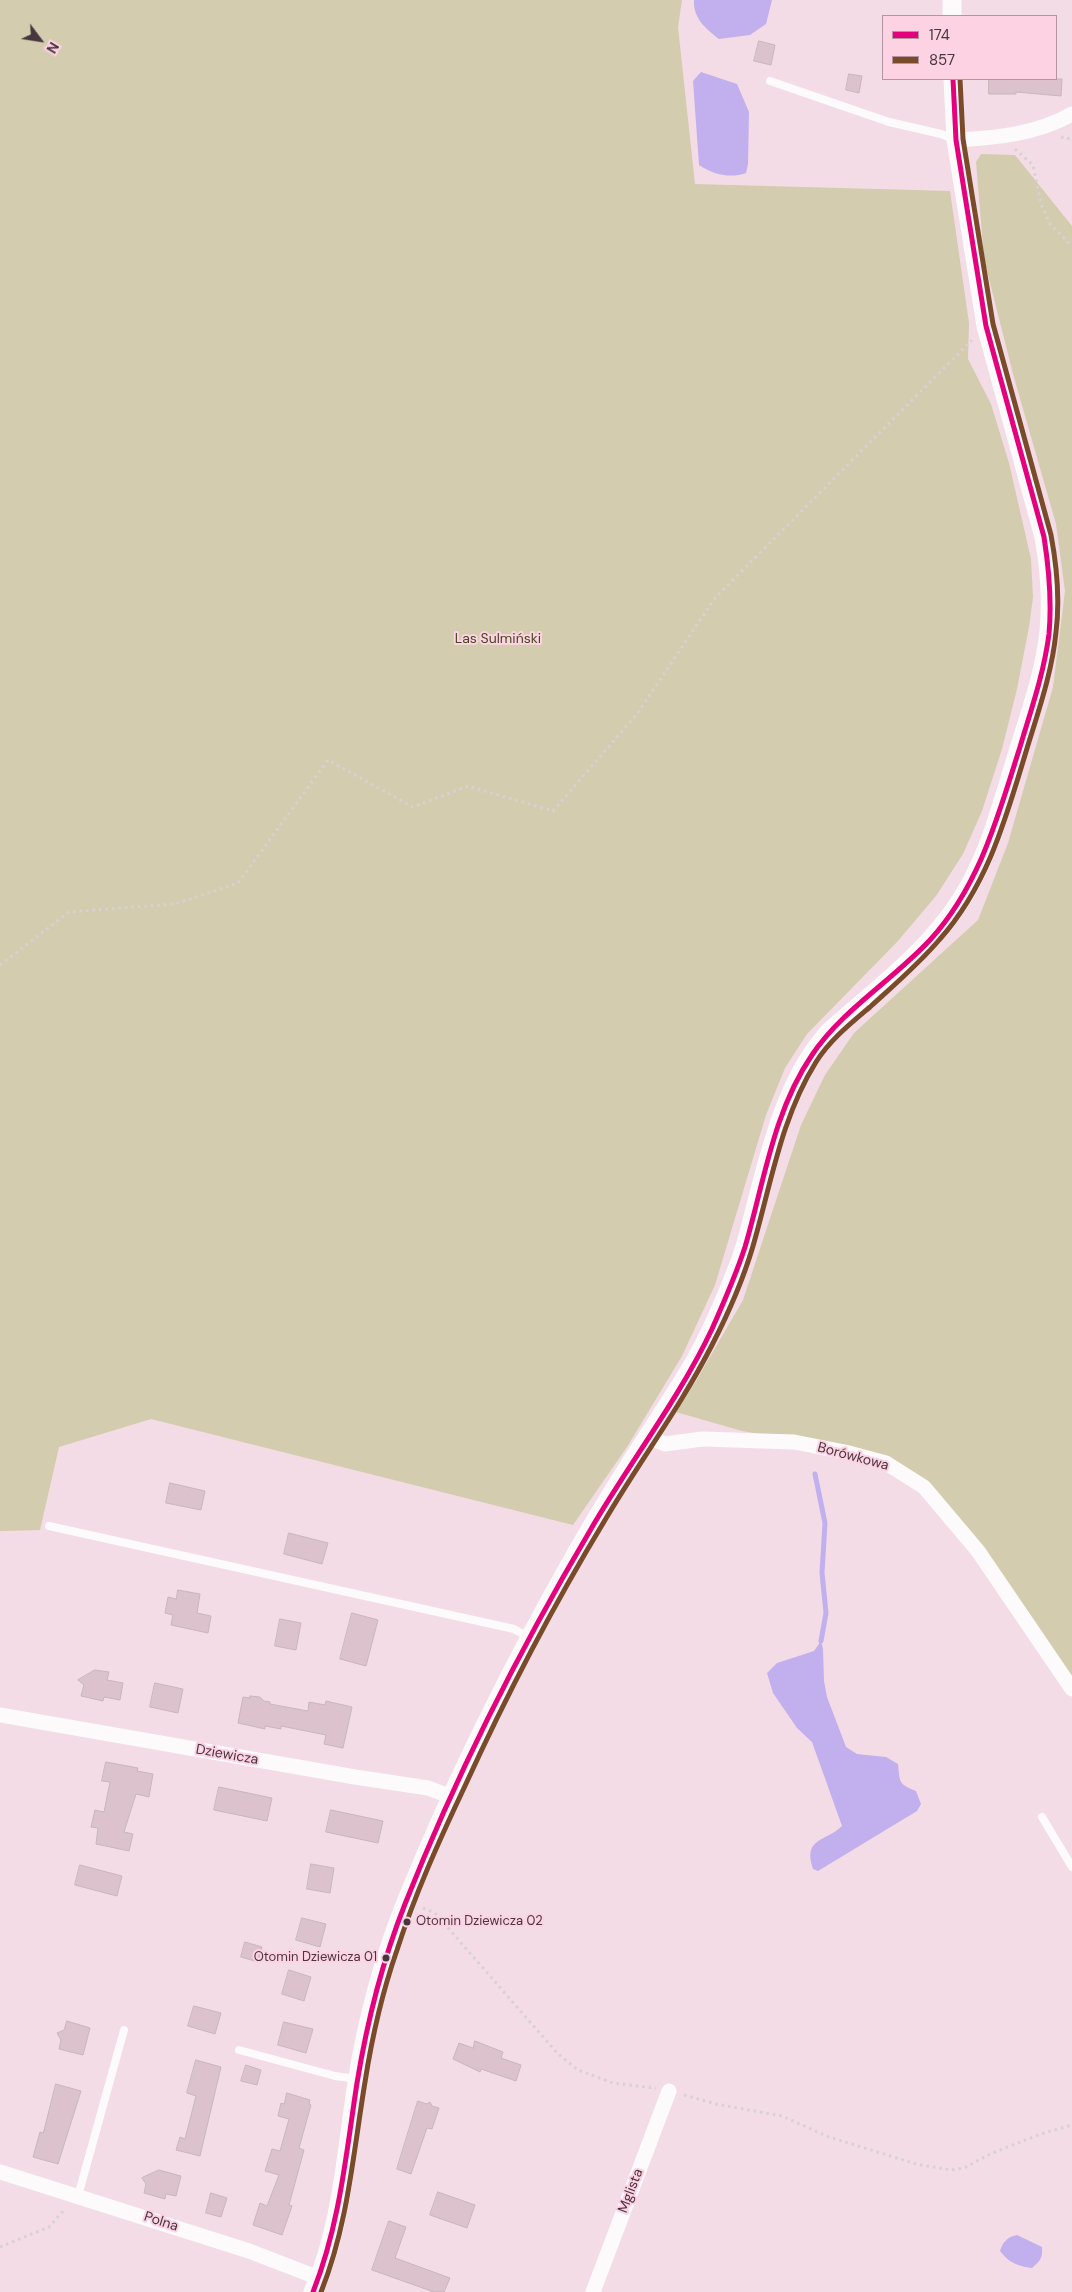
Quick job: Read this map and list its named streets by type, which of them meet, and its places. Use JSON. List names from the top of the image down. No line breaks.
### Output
{"streets":{"street":["Borówkowa","Dziewicza","Mglista","Polna"]},"parks":["Las Sulmiński"],"places":["Otomin Dziewicza 02","Otomin Dziewicza 01"],"lines":["transit line 174","transit line 857"],"legend":["174","857"],"north":"bottom right"}
